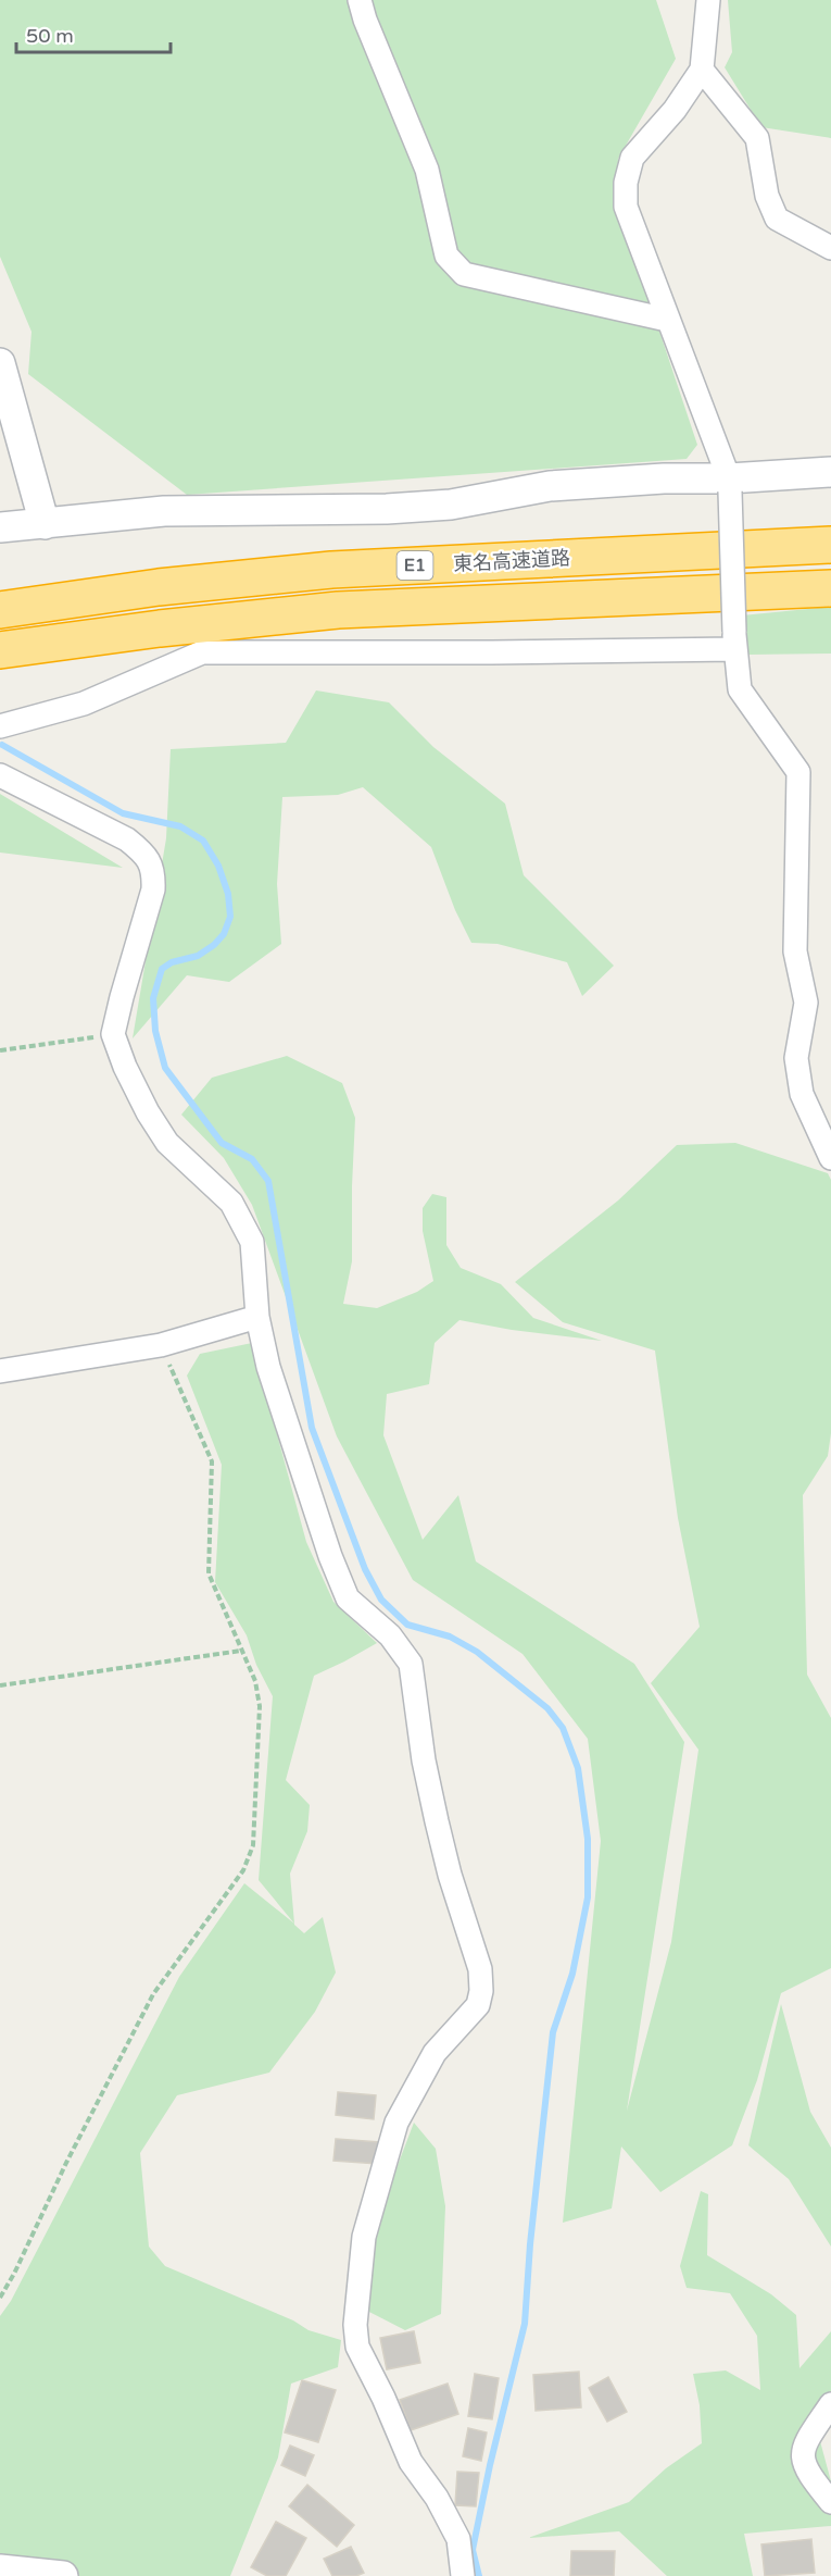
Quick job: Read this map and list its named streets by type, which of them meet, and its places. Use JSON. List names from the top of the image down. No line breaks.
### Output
{"streets":{"highway":["東名高速道路","E1"]},"scale_bar":"50 m"}
